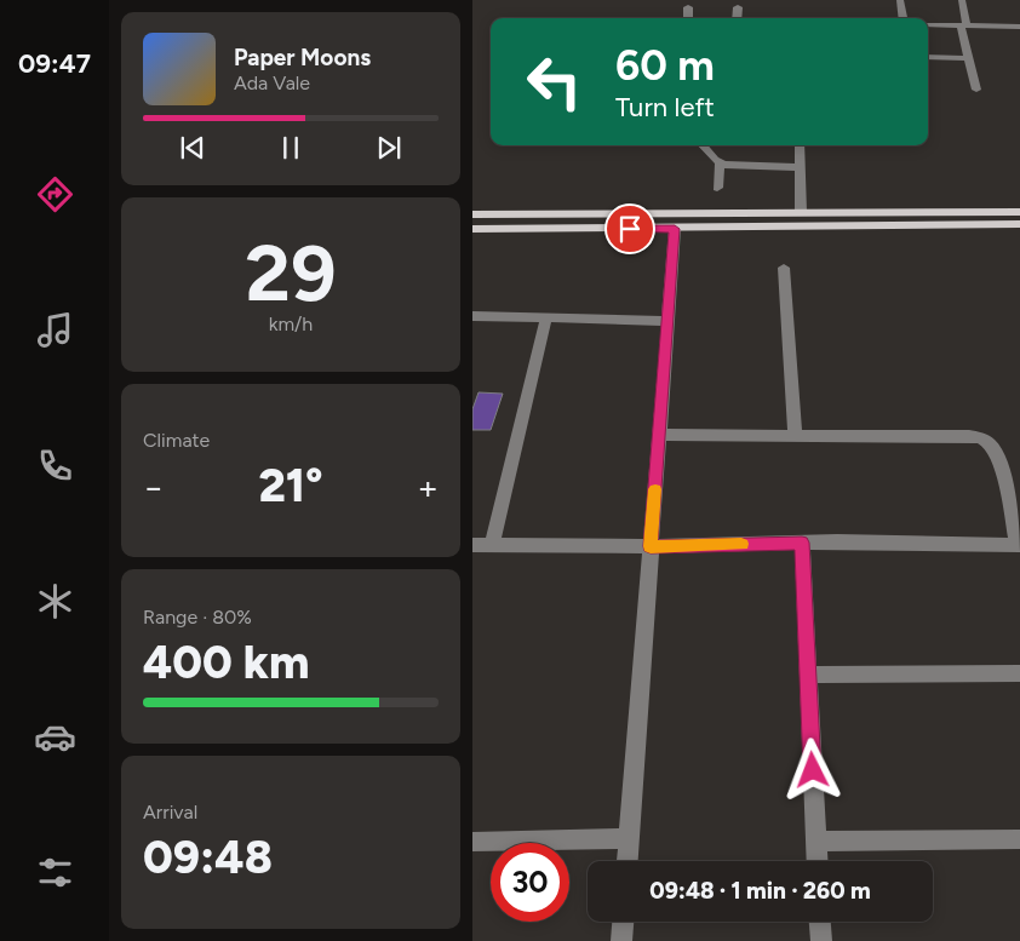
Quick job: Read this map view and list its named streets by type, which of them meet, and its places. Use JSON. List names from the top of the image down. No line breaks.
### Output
{"page":{"tabs":"09:47","turn":["60 m","Turn left"],"song":["Paper Moons","Ada Vale"],"tile":[["29","km/h"],"Climate",["Range · 80%","400 km"],["Arrival","09:48"]],"heat":["−","21°","+"],"limit":"30","trip":"09:48 · 1 min · 260 m"}}
